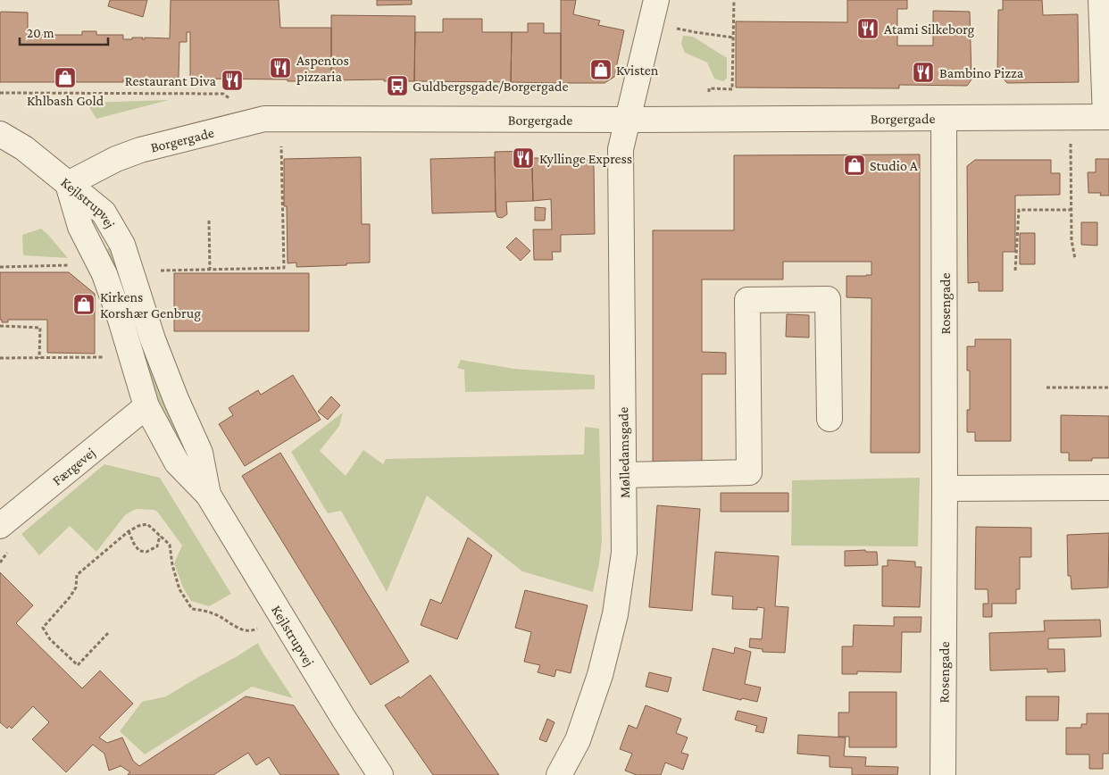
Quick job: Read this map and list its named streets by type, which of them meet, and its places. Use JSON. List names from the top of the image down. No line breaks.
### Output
{"streets":{"street":["Borgergade","Kejlstrupvej","Rosengade","Mølledamsgade","Færgevej"]},"crossings":[["Borgergade","Kejlstrupvej"],["Borgergade","Rosengade"],["Borgergade","Mølledamsgade"],["Kejlstrupvej","Færgevej"]],"places":{"restaurant":["Atami Silkeborg","Aspentos pizzaria","Bambino Pizza","Restaurant Diva","Kyllinge Express"],"shop":["Kvisten","Khlbash Gold","Studio A","Kirkens Korshær Genbrug"],"bus stop":["Guldbergsgade/Borgergade"]},"scale_bar":"20 m"}
